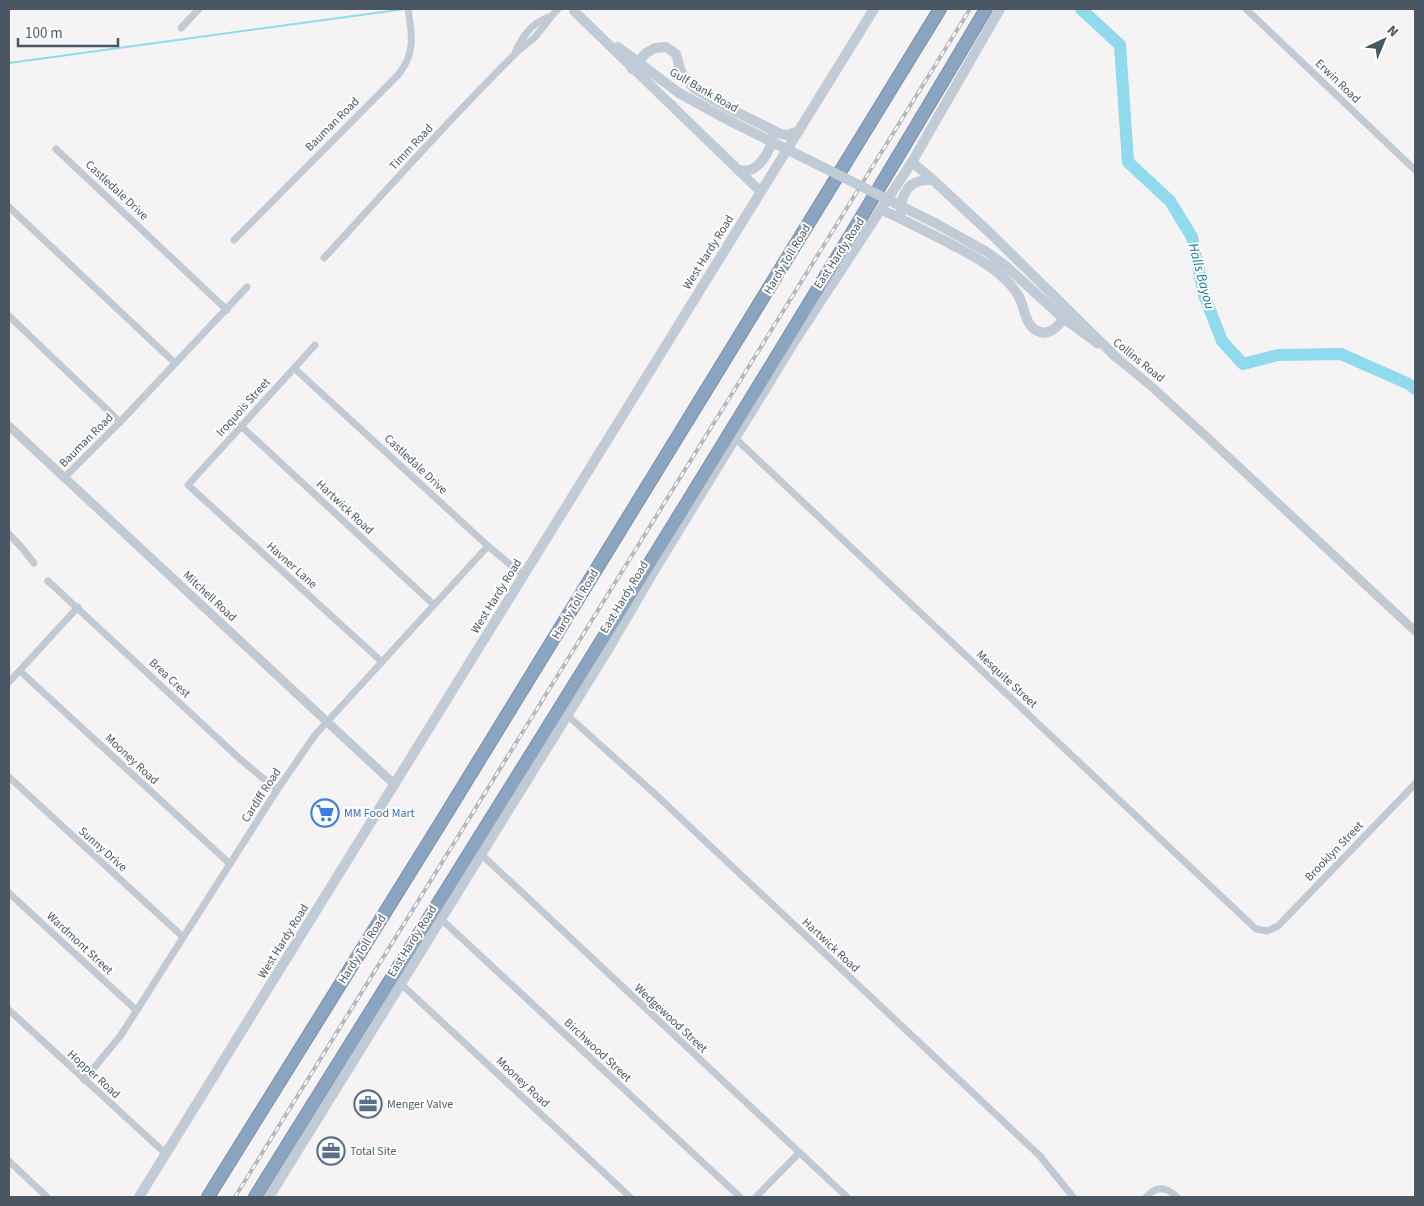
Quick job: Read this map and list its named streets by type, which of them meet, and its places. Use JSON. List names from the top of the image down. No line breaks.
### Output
{"streets":{"highway":["Hardy Toll Road"],"main road":["Gulf Bank Road","West Hardy Road","East Hardy Road"],"street":["Erwin Road","Bauman Road","Timm Road","Castledale Drive","Collins Road","Iroquois Street","Hartwick Road","Havner Lane","Mitchell Road","Brea Crest","Mesquite Street","Mooney Road","Cardiff Road","Sunny Drive","Brooklyn Street","Wardmont Street","Wedgewood Street","Birchwood Street","Hopper Road"]},"crossings":[["Bauman Road","Castledale Drive"],["Bauman Road","Mitchell Road"],["Castledale Drive","West Hardy Road"],["Castledale Drive","Iroquois Street"],["Castledale Drive","Cardiff Road"],["West Hardy Road","Mitchell Road"],["West Hardy Road","Hopper Road"],["East Hardy Road","Hartwick Road"],["East Hardy Road","Mesquite Street"],["East Hardy Road","Mooney Road"],["East Hardy Road","Wedgewood Street"],["East Hardy Road","Birchwood Street"],["Iroquois Street","Hartwick Road"],["Iroquois Street","Havner Lane"],["Hartwick Road","Cardiff Road"],["Havner Lane","Cardiff Road"],["Mitchell Road","Cardiff Road"],["Brea Crest","Cardiff Road"],["Mesquite Street","Brooklyn Street"],["Mooney Road","Cardiff Road"],["Cardiff Road","Sunny Drive"],["Cardiff Road","Wardmont Street"],["Cardiff Road","Hopper Road"]],"water":["Halls Bayou"],"places":{"supermarket":["MM Food Mart"],"office":["Menger Valve","Total Site"]},"scale_bar":"100 m","north":"top right"}
